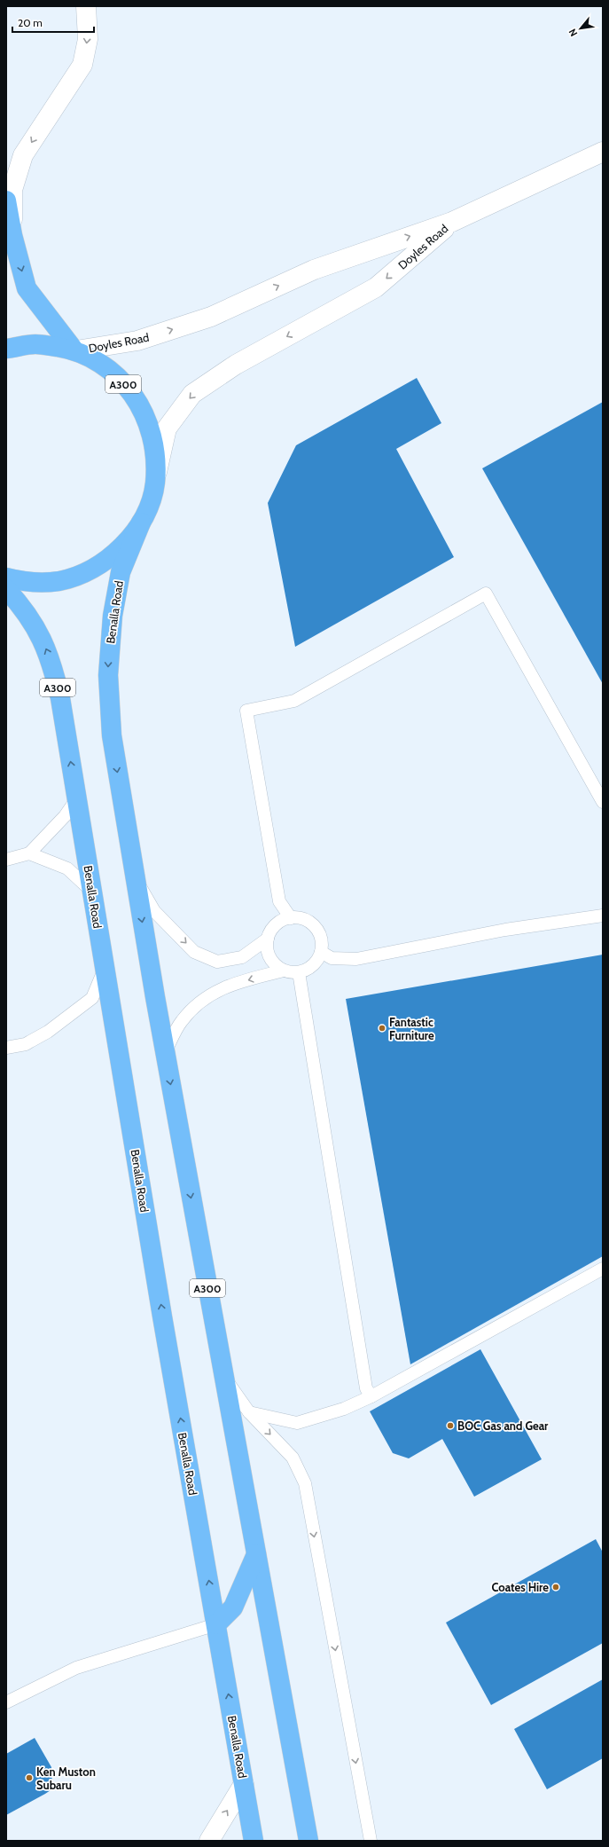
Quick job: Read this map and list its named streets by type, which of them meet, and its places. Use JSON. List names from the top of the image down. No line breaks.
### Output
{"streets":{"highway":["A300","Benalla Road"],"main road":["Doyles Road"]},"crossings":[["Doyles Road","A300"],["A300","Benalla Road"]],"places":["Fantastic Furniture","BOC Gas and Gear","Coates Hire","Ken Muston Subaru"],"scale_bar":"20 m","north":"bottom left"}
